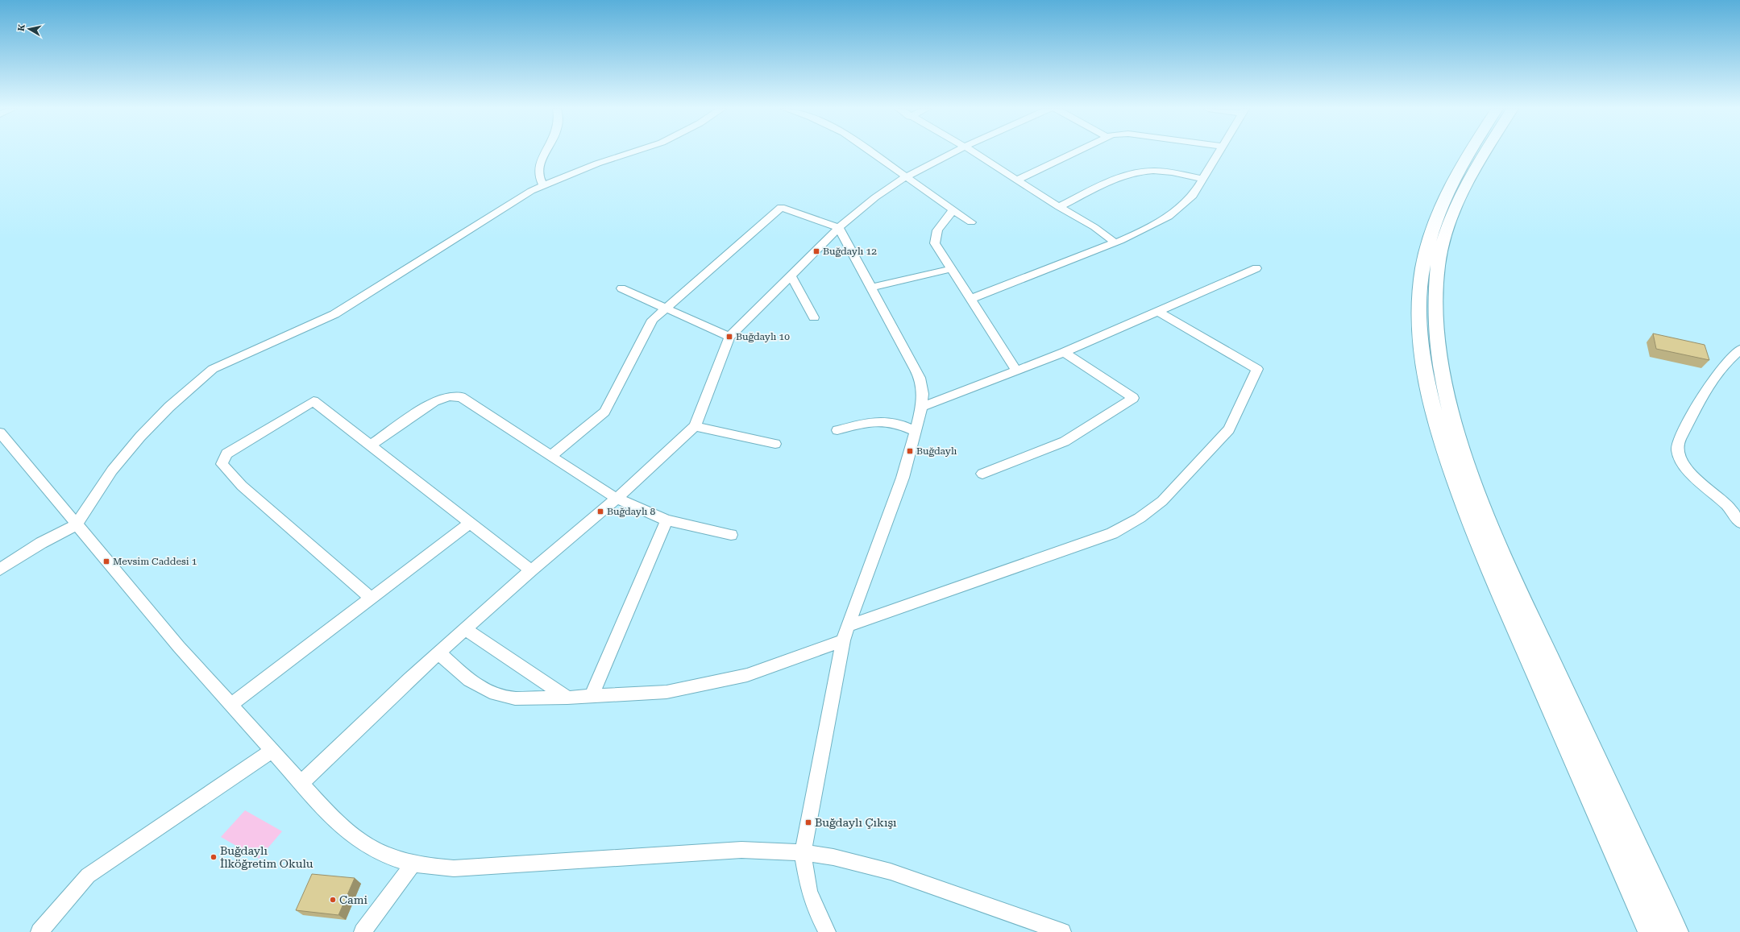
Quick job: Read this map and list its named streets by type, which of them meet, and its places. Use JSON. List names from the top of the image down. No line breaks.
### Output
{"places":{"transit":["Buğdaylı 12","Buğdaylı 10","Buğdaylı","Buğdaylı 8","Mevsim Caddesi 1","Buğdaylı Çıkışı"],"other":["Buğdaylı İlköğretim Okulu","Cami"]},"north":"left"}
